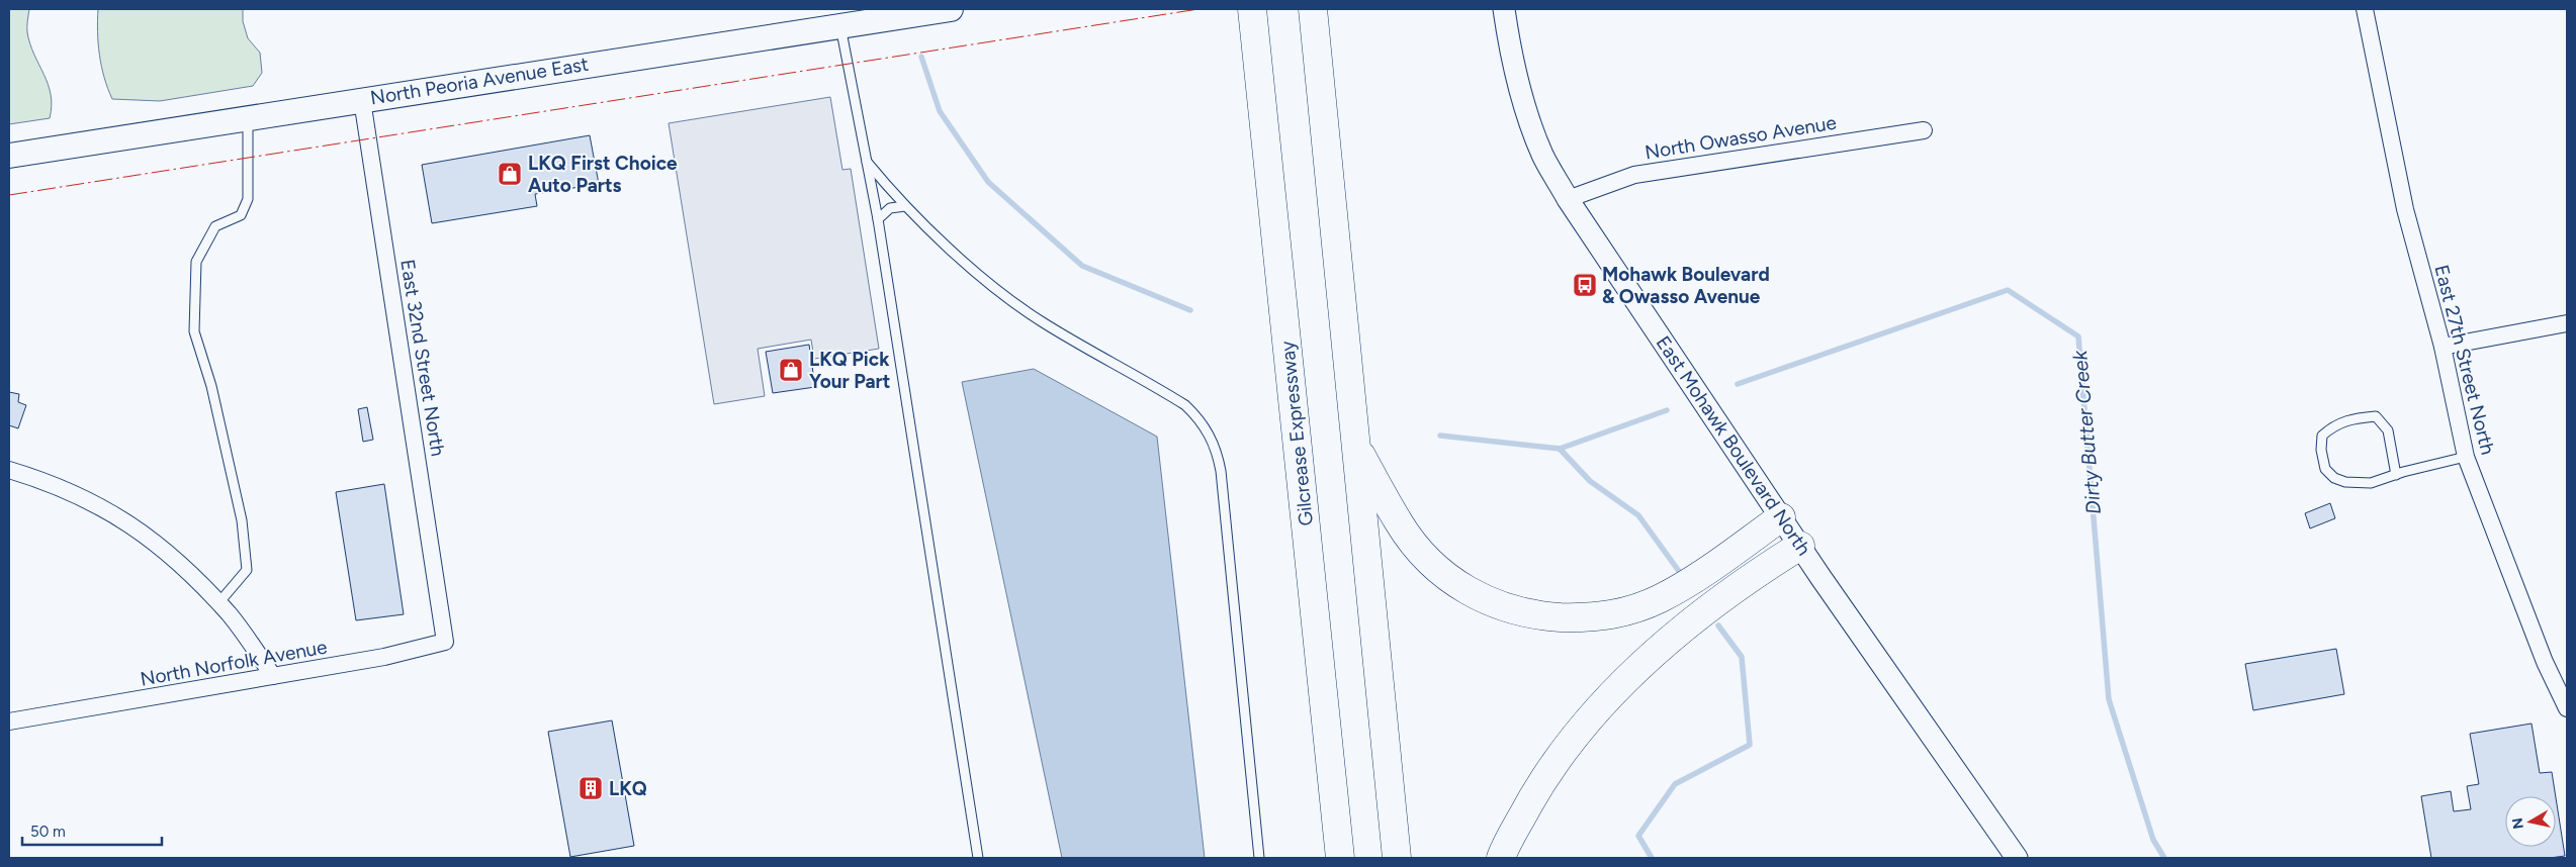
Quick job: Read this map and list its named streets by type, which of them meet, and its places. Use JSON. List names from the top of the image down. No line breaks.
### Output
{"streets":{"highway":["Gilcrease Expressway"],"main road":["North Peoria Avenue East"],"street":["North Owasso Avenue","East 32nd Street North","East 27th Street North","East Mohawk Boulevard North","North Norfolk Avenue"]},"crossings":[["North Peoria Avenue East","East 32nd Street North"],["North Owasso Avenue","East Mohawk Boulevard North"],["East 32nd Street North","North Norfolk Avenue"]],"water":["Dirty Butter Creek"],"places":{"shop":["LKQ First Choice Auto Parts","LKQ Pick Your Part"],"bus stop":["Mohawk Boulevard & Owasso Avenue"],"building":["LKQ"]},"scale_bar":"50 m","north":"left"}
